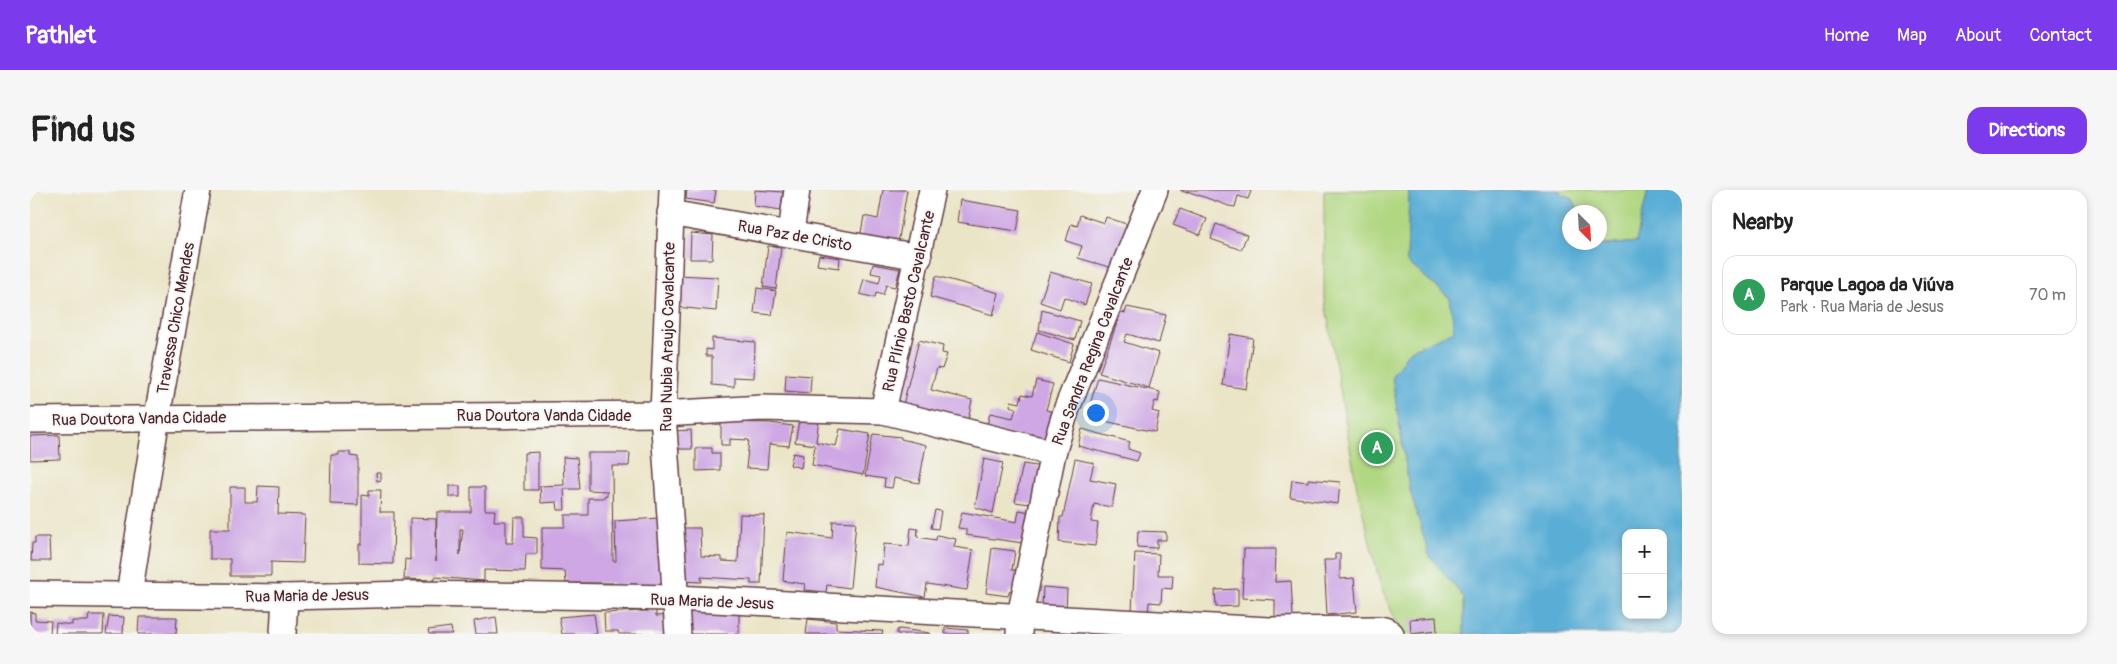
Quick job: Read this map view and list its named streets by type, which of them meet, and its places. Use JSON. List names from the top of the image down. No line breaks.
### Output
{"streets":{"street":["Rua Paz de Cristo","Rua Plínio Basto Cavalcante","Travessa Chico Mendes","Rua Nubia Araujo Cavalcante","Rua Sandra Regina Cavalcante","Rua Doutora Vanda Cidade","Rua Maria de Jesus"]},"crossings":[["Rua Paz de Cristo","Rua Plínio Basto Cavalcante"],["Rua Paz de Cristo","Rua Nubia Araujo Cavalcante"],["Rua Plínio Basto Cavalcante","Rua Doutora Vanda Cidade"],["Travessa Chico Mendes","Rua Doutora Vanda Cidade"],["Travessa Chico Mendes","Rua Maria de Jesus"],["Rua Nubia Araujo Cavalcante","Rua Doutora Vanda Cidade"],["Rua Nubia Araujo Cavalcante","Rua Maria de Jesus"],["Rua Sandra Regina Cavalcante","Rua Doutora Vanda Cidade"],["Rua Sandra Regina Cavalcante","Rua Maria de Jesus"]],"north":"bottom right","page":{"header":"Pathlet","nav":["Home","Map","About","Contact"],"buttons":"Directions","title":"Find us","heading":"Nearby","list":[{"mark":"A","name":"Parque Lagoa da Viúva","note":"Park · Rua Maria de Jesus","value":"70 m"}],"pins":"A","map_buttons":["+","−"]}}
